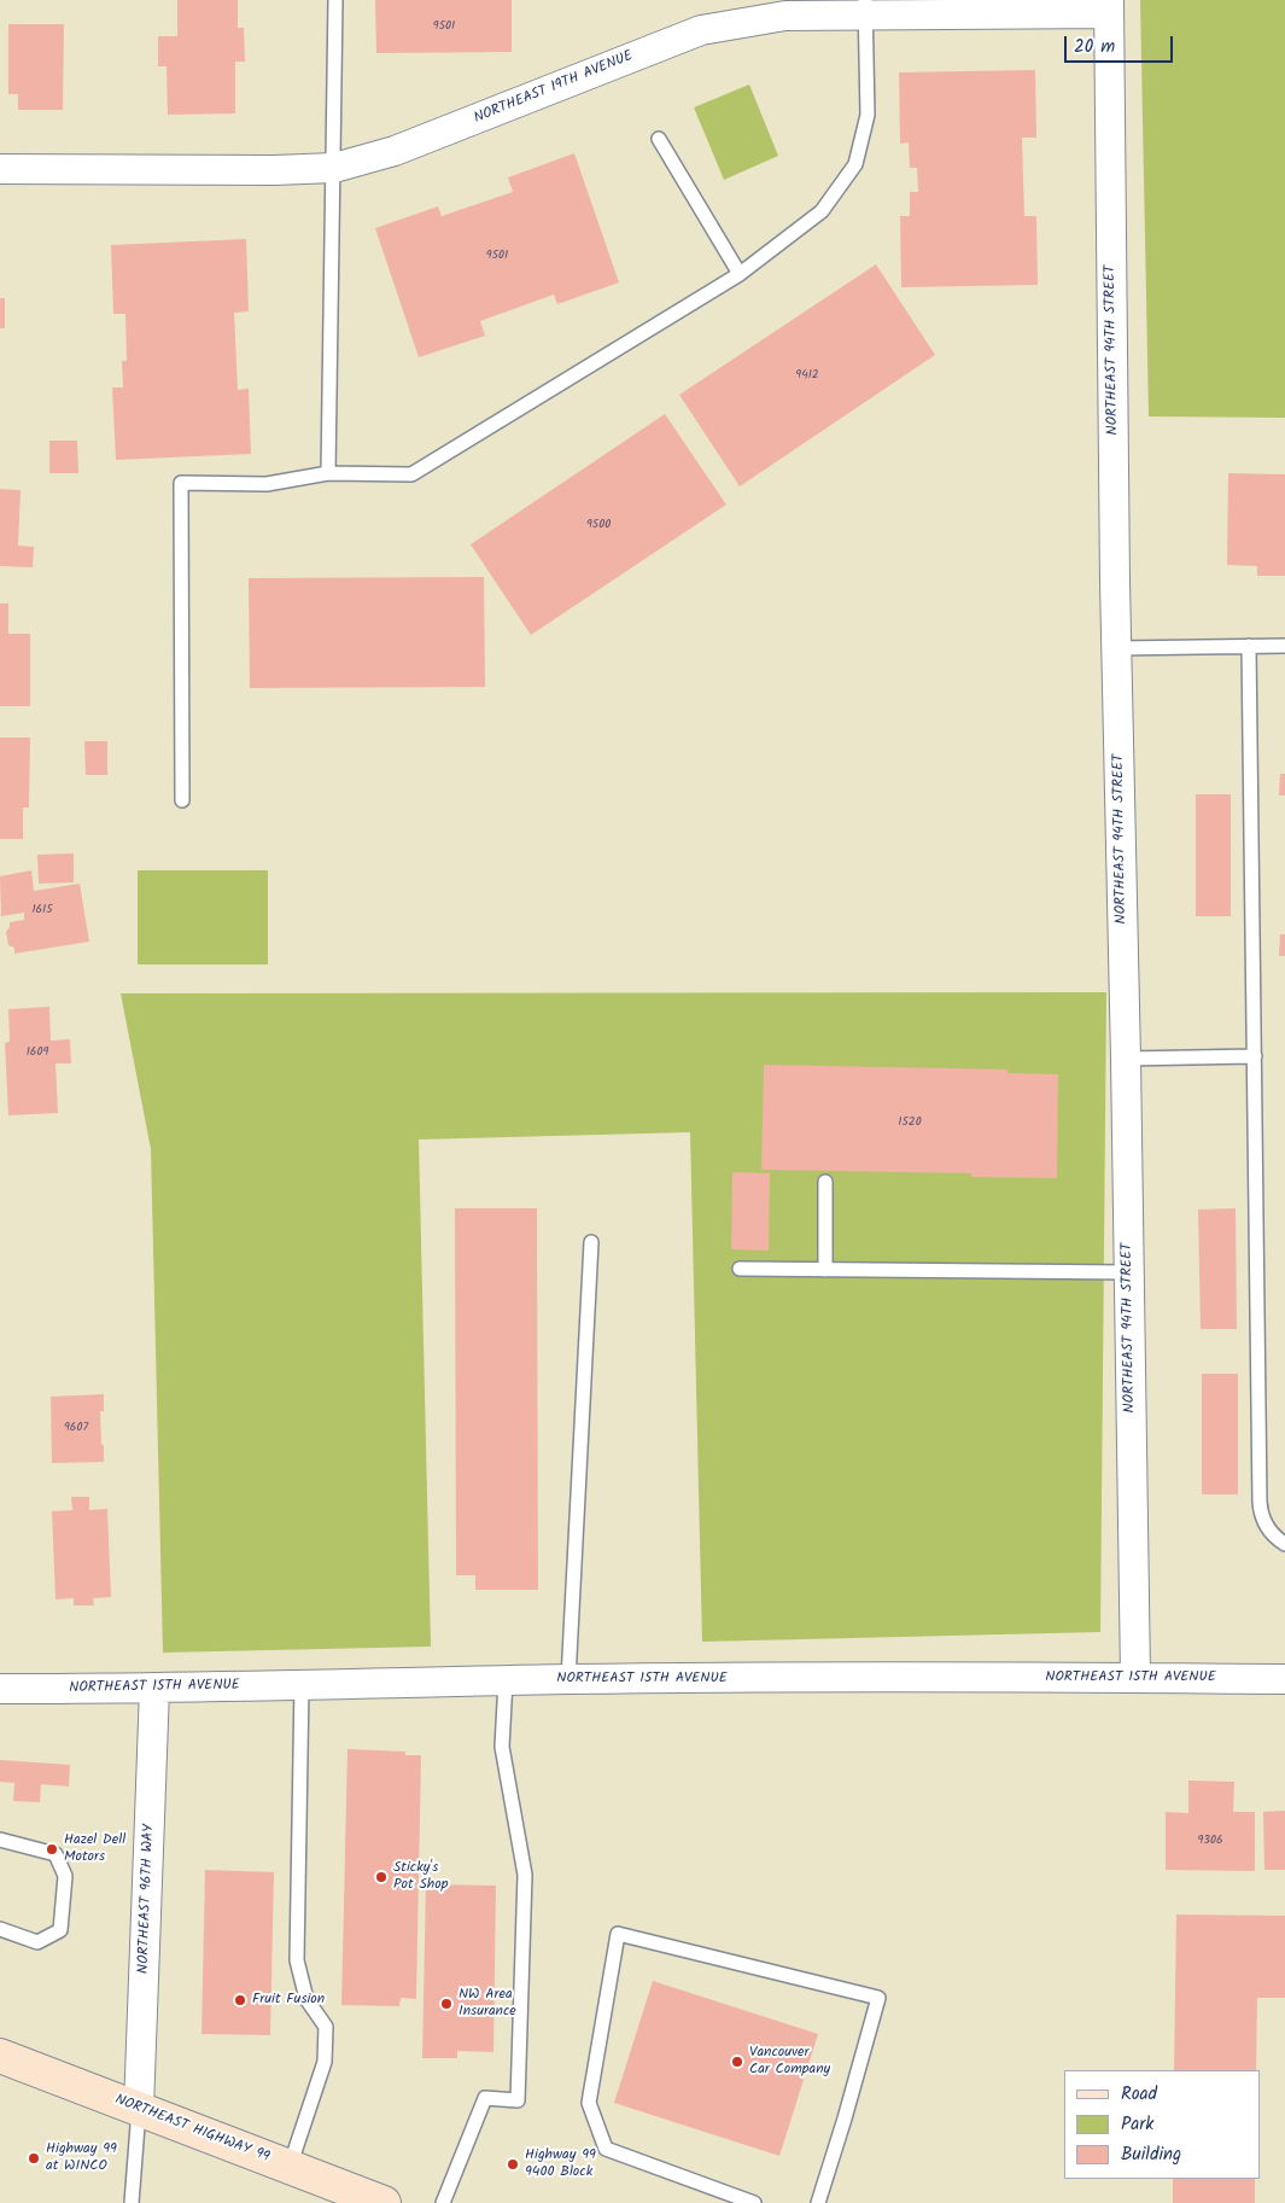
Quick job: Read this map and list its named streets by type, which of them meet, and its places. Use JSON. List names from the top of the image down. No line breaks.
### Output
{"streets":{"main road":["NORTHEAST HIGHWAY 99"],"street":["NORTHEAST 19TH AVENUE","NORTHEAST 94TH STREET","NORTHEAST 15TH AVENUE","NORTHEAST 96TH WAY"]},"crossings":[["NORTHEAST 19TH AVENUE","NORTHEAST 94TH STREET"],["NORTHEAST 94TH STREET","NORTHEAST 15TH AVENUE"],["NORTHEAST 15TH AVENUE","NORTHEAST 96TH WAY"],["NORTHEAST 96TH WAY","NORTHEAST HIGHWAY 99"]],"places":["Hazel Dell Motors","Sticky's Pot Shop","Fruit Fusion","NW Area Insurance","Vancouver Car Company","Highway 99 at WINCO","Highway 99 9400 Block"],"house_numbers":["9501","9501","9412","9500","1615","1609","1520","9607","9306"],"legend":["Road","Park","Building"],"scale_bar":"20 m"}
